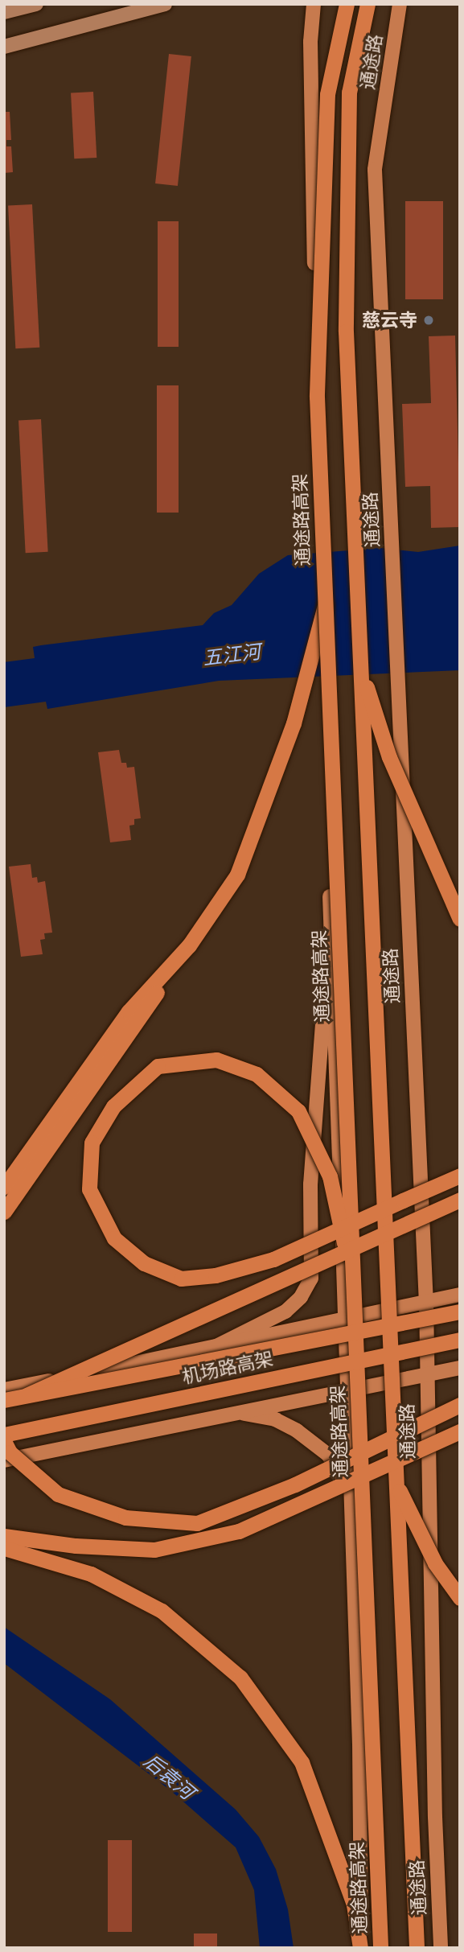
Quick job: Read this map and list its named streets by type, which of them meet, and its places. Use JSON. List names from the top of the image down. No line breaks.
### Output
{"streets":{"highway":["通途路高架","机场路高架"],"main road":["通途路"]},"water":["五江河","后袁河"],"places":["慈云寺"]}
